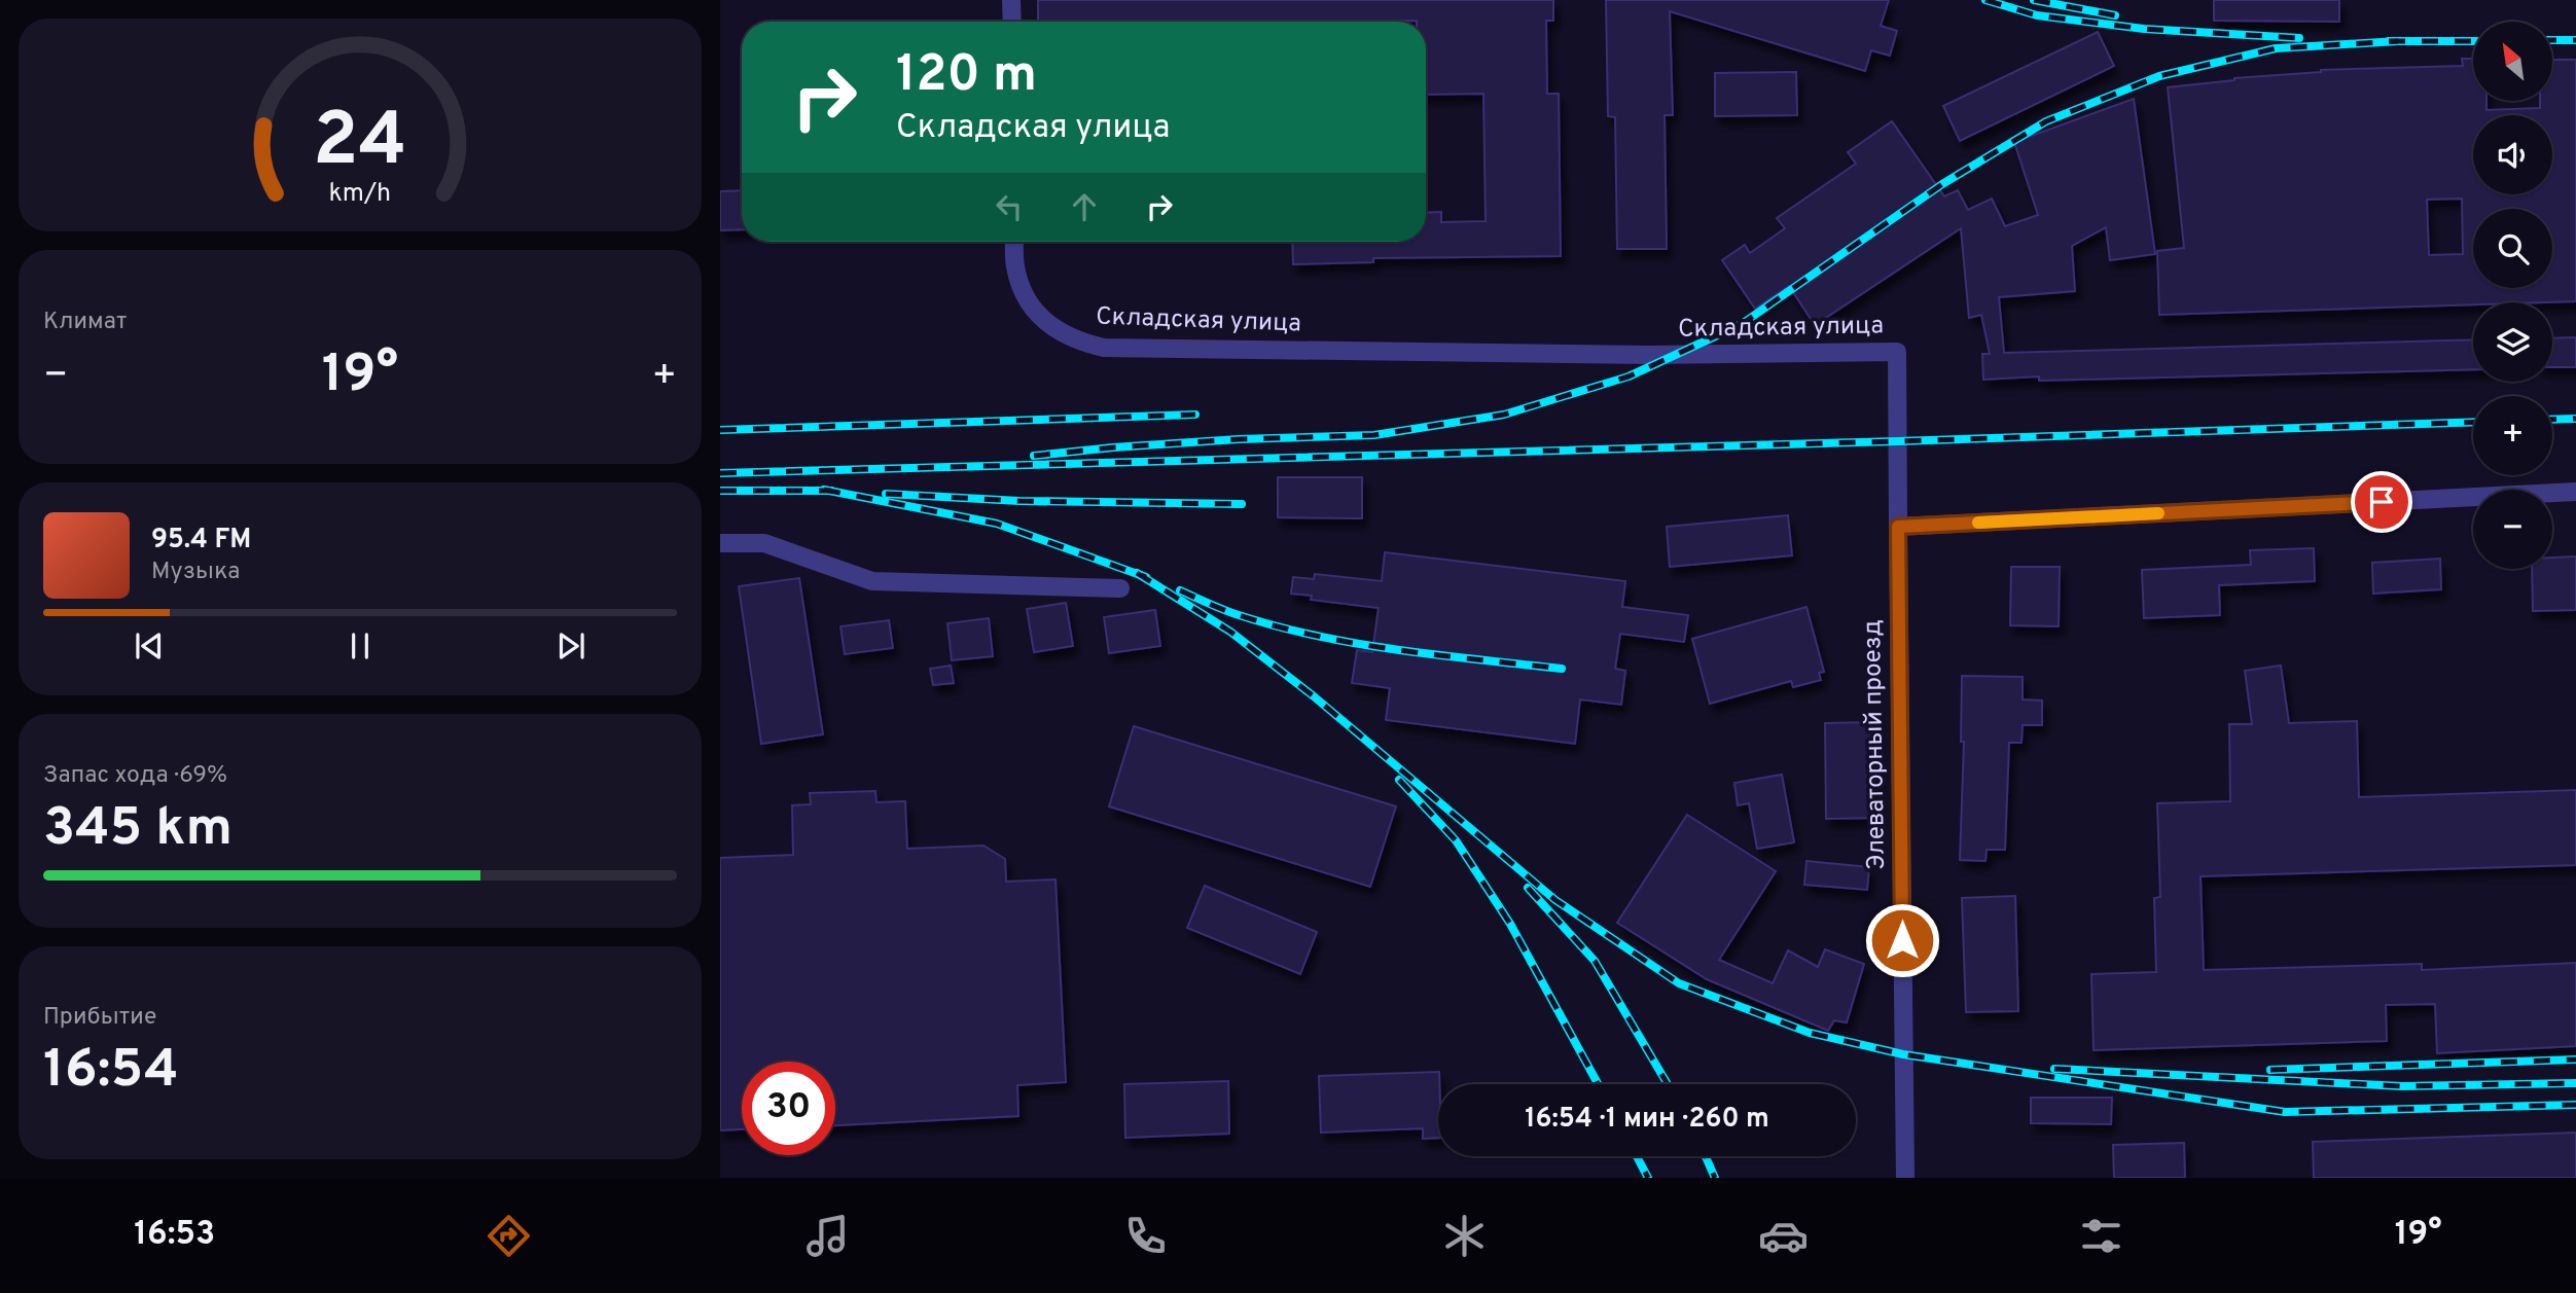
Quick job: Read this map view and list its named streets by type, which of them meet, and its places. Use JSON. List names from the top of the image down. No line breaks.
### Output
{"streets":{"street":["Складская улица","Элеваторный проезд"]},"crossings":[["Складская улица","Элеваторный проезд"]],"north":"top left","page":{"map_buttons":["+","−"],"turn":["120 m","Складская улица"],"tile":["Климат",["Запас хода · 69%","345 km"],["Прибытие","16:54"]],"heat":["−","19°","+"],"song":["95.4 FM","Музыка"],"limit":"30","trip":"16:54 · 1 мин · 260 m","tabs":["16:53","19°"],"gauge":["24","km/h"]}}
